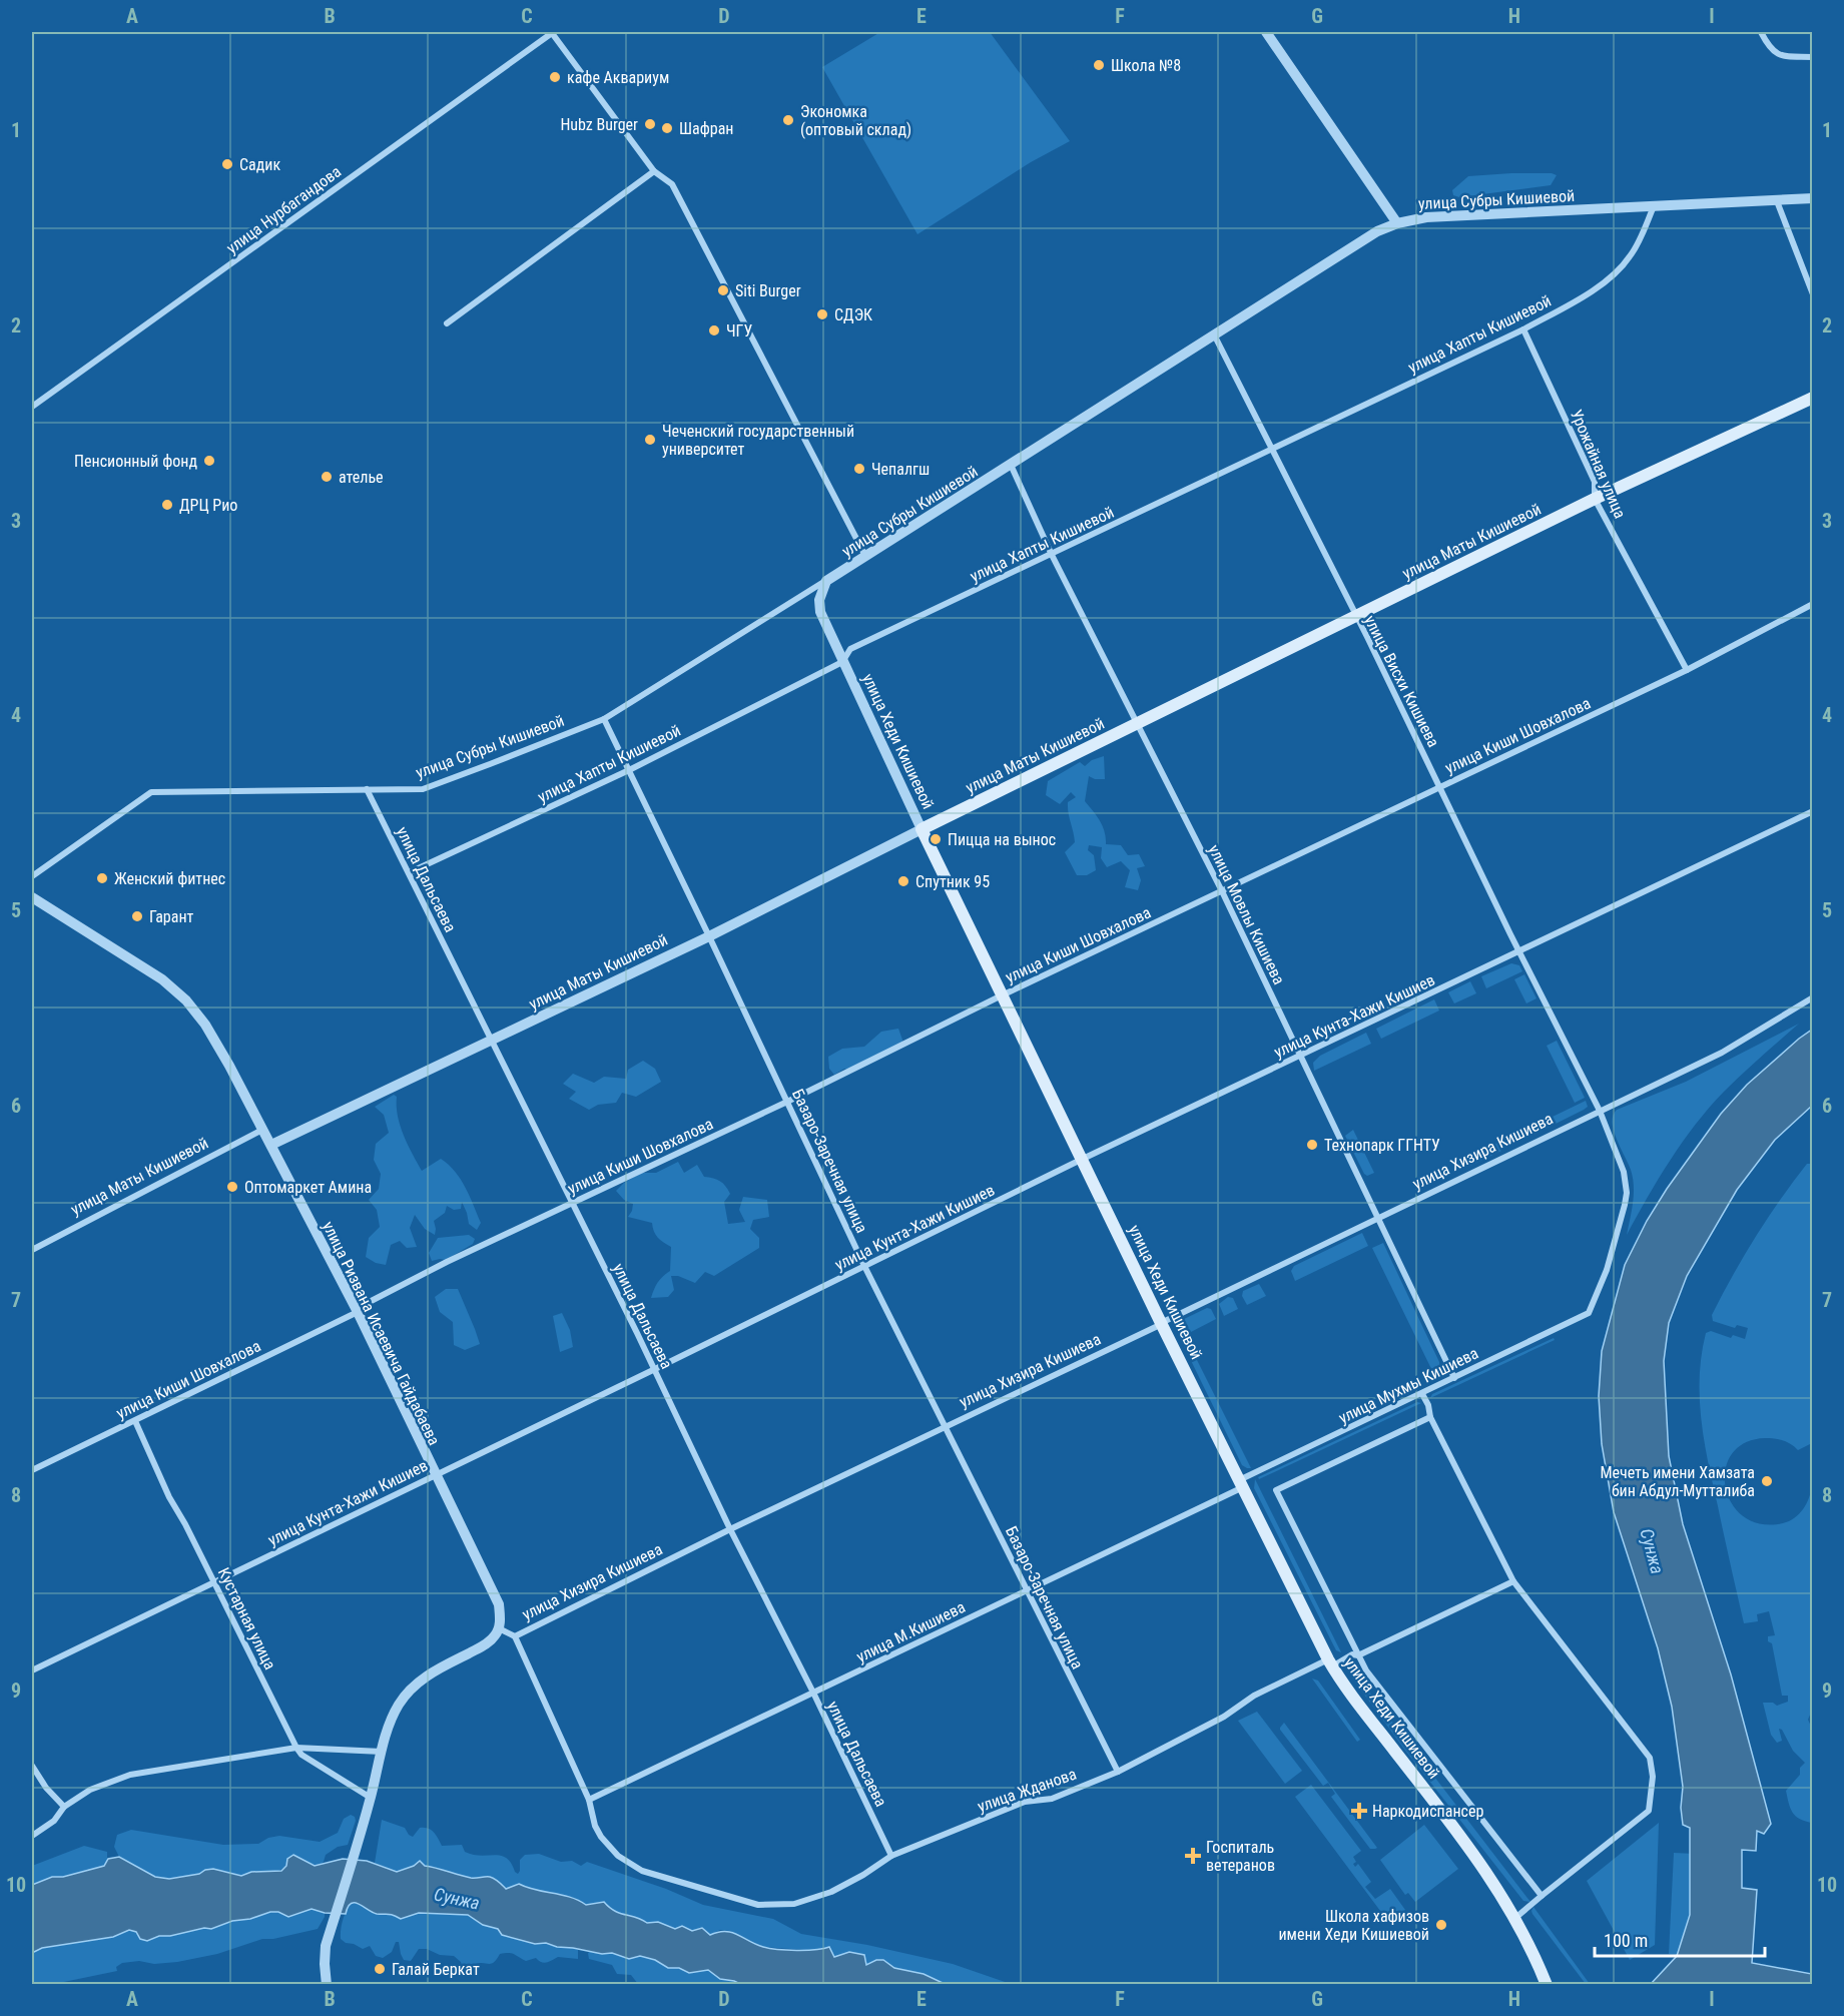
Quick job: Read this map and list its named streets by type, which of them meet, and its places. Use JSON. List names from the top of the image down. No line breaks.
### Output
{"streets":{"main road":["улица Маты Кишиевой","улица Хеди Кишиевой"],"street":["улица Субры Кишиевой","улица Нурбагандова","улица Хапты Кишиевой","Урожайная улица","улица Висхи Кишиева","улица Киши Шовхалова","улица Дальсаева","улица Мовлы Кишиева","улица Кунта-Хажи Кишиев","улица Хизира Кишиева","Базаро-Заречная улица","улица Ризвана Исаевича Гайдабаева","улица Мухмы Кишиева","Кустарная улица","улица М.Кишиева","улица Жданова"]},"crossings":[["улица Субры Кишиевой","улица Хапты Кишиевой"],["улица Субры Кишиевой","улица Висхи Кишиева"],["улица Субры Кишиевой","улица Хеди Кишиевой"],["улица Субры Кишиевой","улица Дальсаева"],["улица Субры Кишиевой","улица Мовлы Кишиева"],["улица Субры Кишиевой","Базаро-Заречная улица"],["улица Хапты Кишиевой","Урожайная улица"],["улица Хапты Кишиевой","улица Висхи Кишиева"],["улица Хапты Кишиевой","улица Хеди Кишиевой"],["улица Хапты Кишиевой","улица Дальсаева"],["улица Хапты Кишиевой","улица Мовлы Кишиева"],["улица Хапты Кишиевой","Базаро-Заречная улица"],["Урожайная улица","улица Маты Кишиевой"],["Урожайная улица","улица Киши Шовхалова"],["улица Маты Кишиевой","улица Висхи Кишиева"],["улица Маты Кишиевой","улица Хеди Кишиевой"],["улица Маты Кишиевой","улица Дальсаева"],["улица Маты Кишиевой","улица Мовлы Кишиева"],["улица Маты Кишиевой","Базаро-Заречная улица"],["улица Маты Кишиевой","улица Ризвана Исаевича Гайдабаева"],["улица Висхи Кишиева","улица Киши Шовхалова"],["улица Висхи Кишиева","улица Кунта-Хажи Кишиев"],["улица Висхи Кишиева","улица Хизира Кишиева"],["улица Висхи Кишиева","улица Мухмы Кишиева"],["улица Киши Шовхалова","улица Хеди Кишиевой"],["улица Киши Шовхалова","улица Дальсаева"],["улица Киши Шовхалова","улица Мовлы Кишиева"],["улица Киши Шовхалова","Базаро-Заречная улица"],["улица Киши Шовхалова","улица Ризвана Исаевича Гайдабаева"],["улица Киши Шовхалова","Кустарная улица"],["улица Хеди Кишиевой","улица Кунта-Хажи Кишиев"],["улица Хеди Кишиевой","улица Хизира Кишиева"],["улица Хеди Кишиевой","улица Мухмы Кишиева"],["улица Хеди Кишиевой","улица М.Кишиева"],["улица Хеди Кишиевой","улица Жданова"],["улица Дальсаева","улица Кунта-Хажи Кишиев"],["улица Дальсаева","улица Хизира Кишиева"],["улица Дальсаева","улица М.Кишиева"],["улица Дальсаева","улица Жданова"],["улица Мовлы Кишиева","улица Кунта-Хажи Кишиев"],["улица Мовлы Кишиева","улица Хизира Кишиева"],["улица Мовлы Кишиева","улица Мухмы Кишиева"],["улица Кунта-Хажи Кишиев","Базаро-Заречная улица"],["улица Кунта-Хажи Кишиев","улица Ризвана Исаевича Гайдабаева"],["улица Кунта-Хажи Кишиев","Кустарная улица"],["улица Хизира Кишиева","Базаро-Заречная улица"],["улица Хизира Кишиева","улица Ризвана Исаевича Гайдабаева"],["Базаро-Заречная улица","улица М.Кишиева"],["Базаро-Заречная улица","улица Жданова"],["улица Мухмы Кишиева","улица М.Кишиева"],["улица М.Кишиева","улица Жданова"]],"water":["Сунжа"],"places":{"other":["Школа №8","кафе Аквариум","Экономка (оптовый склад)","Hubz Burger","Шафран","Садик","Siti Burger","СДЭК","ЧГУ","Чеченский государственный университет","Пенсионный фонд","Чепалгш","ателье","ДРЦ Рио","Пицца на вынос","Женский фитнес","Спутник 95","Гарант","Технопарк ГГНТУ","Оптомаркет Амина","Мечеть имени Хамзата бин Абдул-Мутталиба","Школа хафизов имени Хеди Кишиевой","Галай Беркат"],"health":["Наркодиспансер","Госпиталь ветеранов"]},"scale_bar":"100 m","grid":{"columns":["A","B","C","D","E","F","G","H","I"],"rows":["1","2","3","4","5","6","7","8","9","10"]}}
